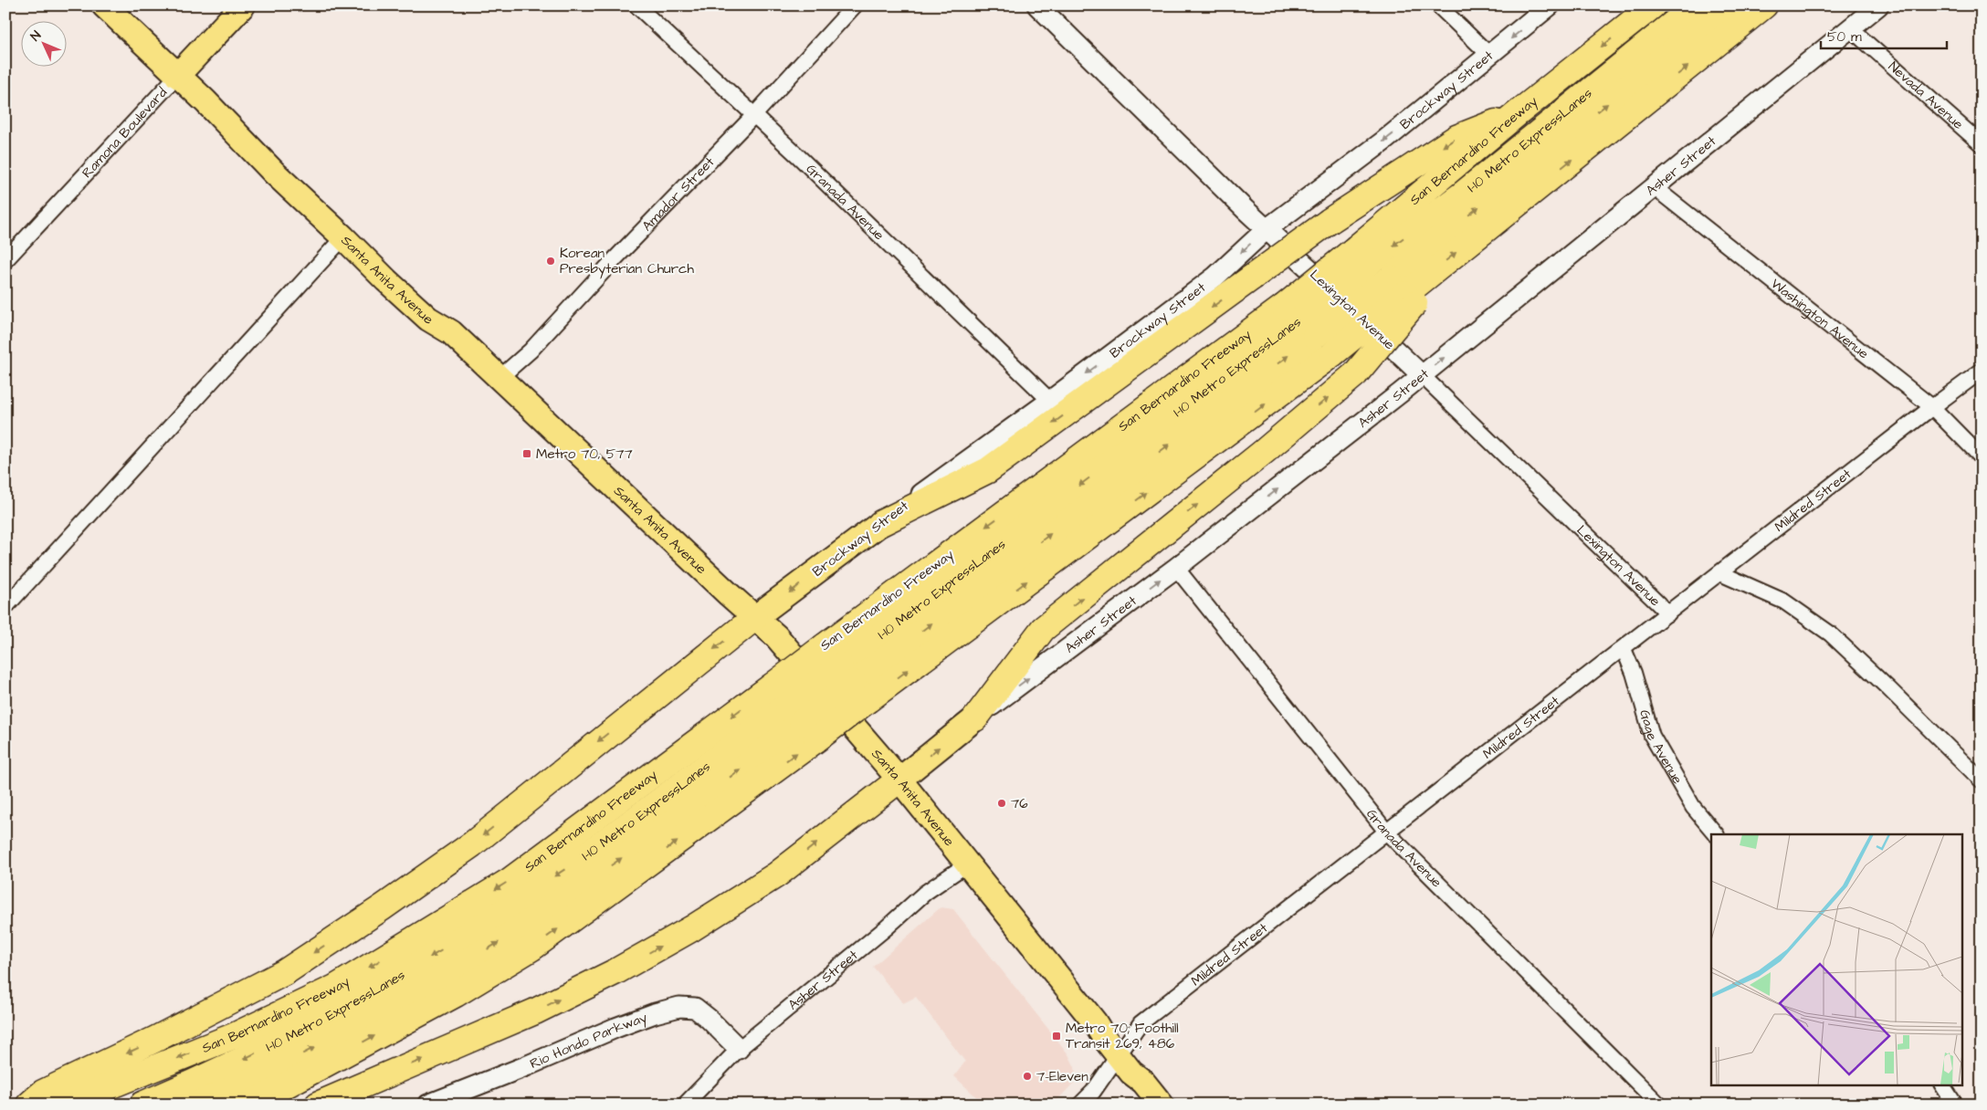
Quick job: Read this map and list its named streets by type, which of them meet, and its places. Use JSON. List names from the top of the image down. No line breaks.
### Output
{"streets":{"highway":["I-10 Metro ExpressLanes","San Bernardino Freeway"],"main road":["Brockway Street","Ramona Boulevard","Asher Street","Santa Anita Avenue"],"street":["Nevada Avenue","Amador Street","Granada Avenue","Lexington Avenue","Washington Avenue","Mildred Street","Gage Avenue","Rio Hondo Parkway"]},"crossings":[["Brockway Street","Granada Avenue"],["Brockway Street","Santa Anita Avenue"],["Brockway Street","Lexington Avenue"],["Nevada Avenue","Asher Street"],["Ramona Boulevard","Santa Anita Avenue"],["I-10 Metro ExpressLanes","San Bernardino Freeway"],["Asher Street","Granada Avenue"],["Asher Street","Santa Anita Avenue"],["Asher Street","Lexington Avenue"],["Asher Street","Washington Avenue"],["Asher Street","Rio Hondo Parkway"],["Amador Street","Granada Avenue"],["Amador Street","Santa Anita Avenue"],["Granada Avenue","Mildred Street"],["Santa Anita Avenue","Mildred Street"],["Lexington Avenue","Mildred Street"],["Washington Avenue","Mildred Street"],["Mildred Street","Gage Avenue"]],"one_way":["Brockway Street","Asher Street"],"places":{"other":["Korean Presbyterian Church","76","7-Eleven"],"transit":["Metro 70, 577","Metro 70; Foothill Transit 269, 486"]},"scale_bar":"50 m","north":"top left"}
